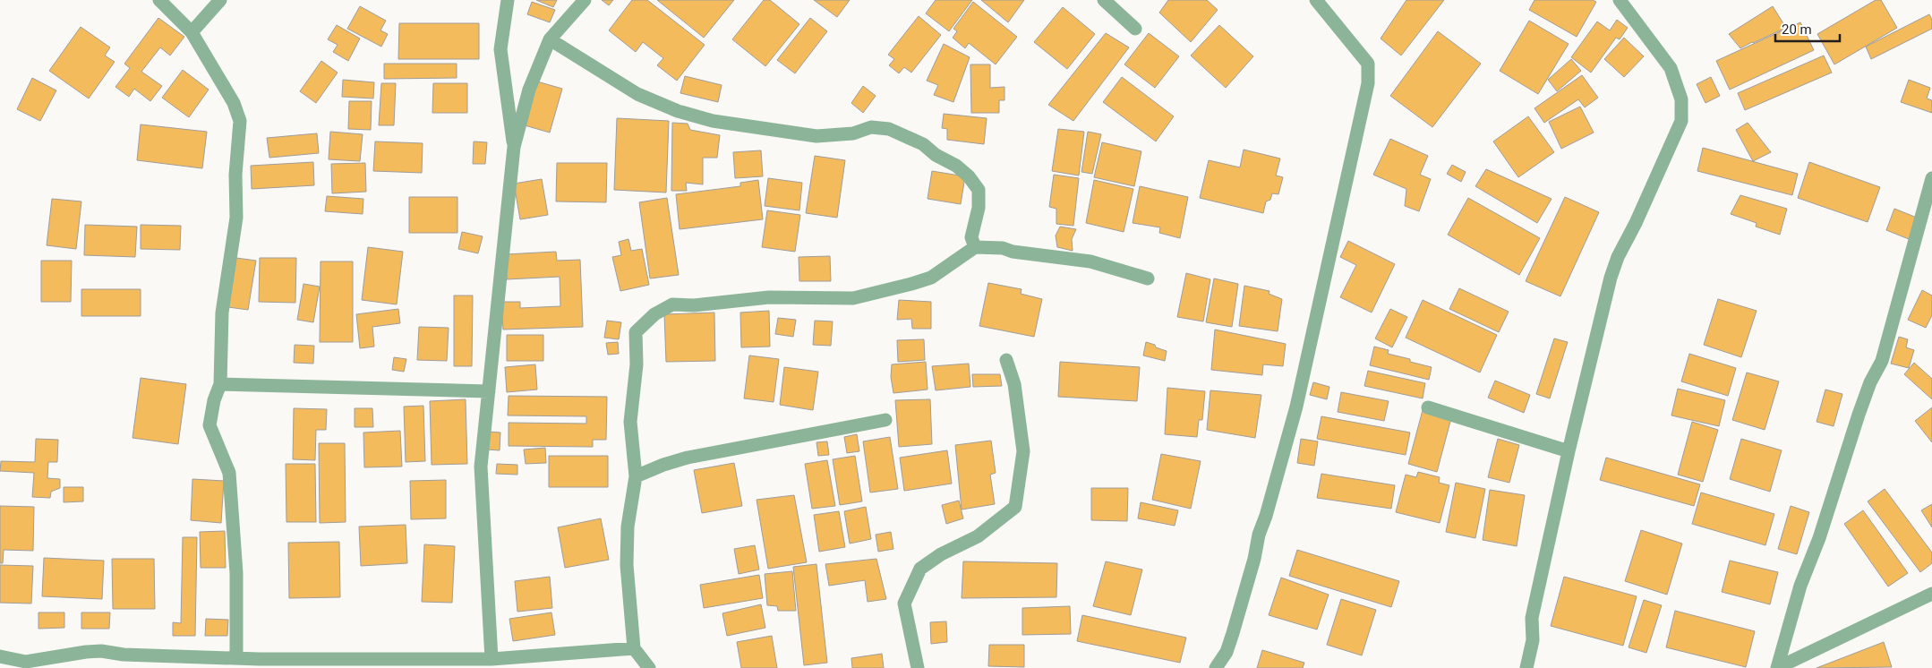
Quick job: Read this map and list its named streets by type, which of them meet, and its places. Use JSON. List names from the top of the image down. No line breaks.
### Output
{"scale_bar":"20 m"}
